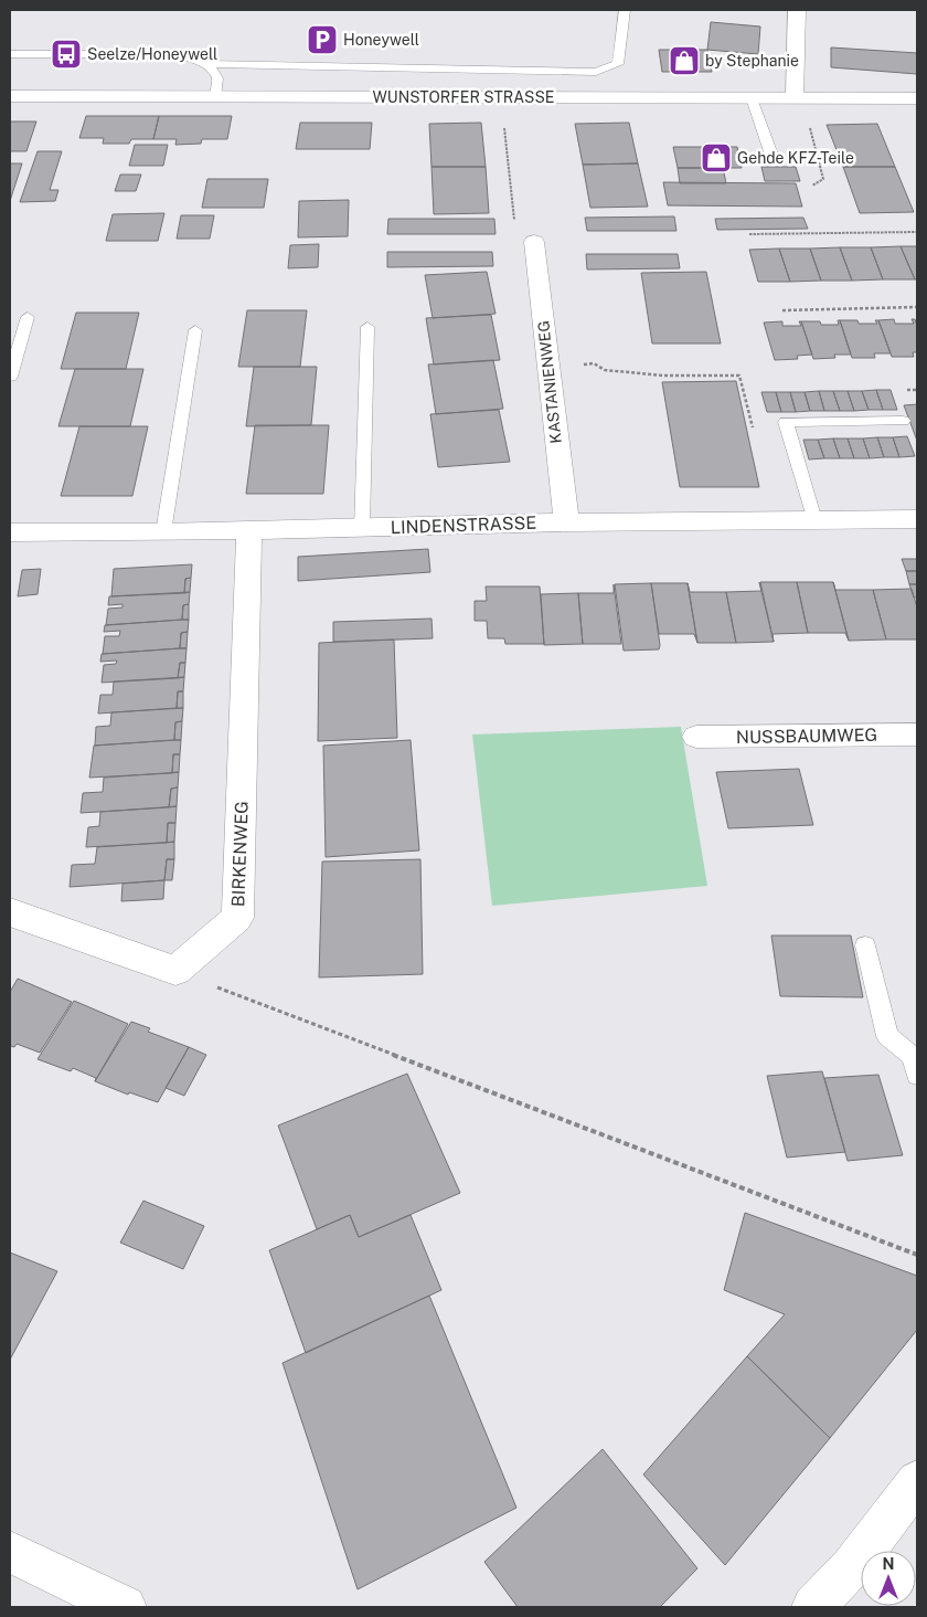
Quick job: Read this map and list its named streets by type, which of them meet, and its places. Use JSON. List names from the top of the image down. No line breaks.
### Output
{"streets":{"street":["WUNSTORFER STRASSE","KASTANIENWEG","LINDENSTRASSE","NUSSBAUMWEG","BIRKENWEG"]},"crossings":[["KASTANIENWEG","LINDENSTRASSE"],["LINDENSTRASSE","BIRKENWEG"]],"places":{"parking":["Honeywell"],"bus stop":["Seelze/Honeywell"],"shop":["by Stephanie","Gehde KFZ-Teile"]},"north":"top"}
